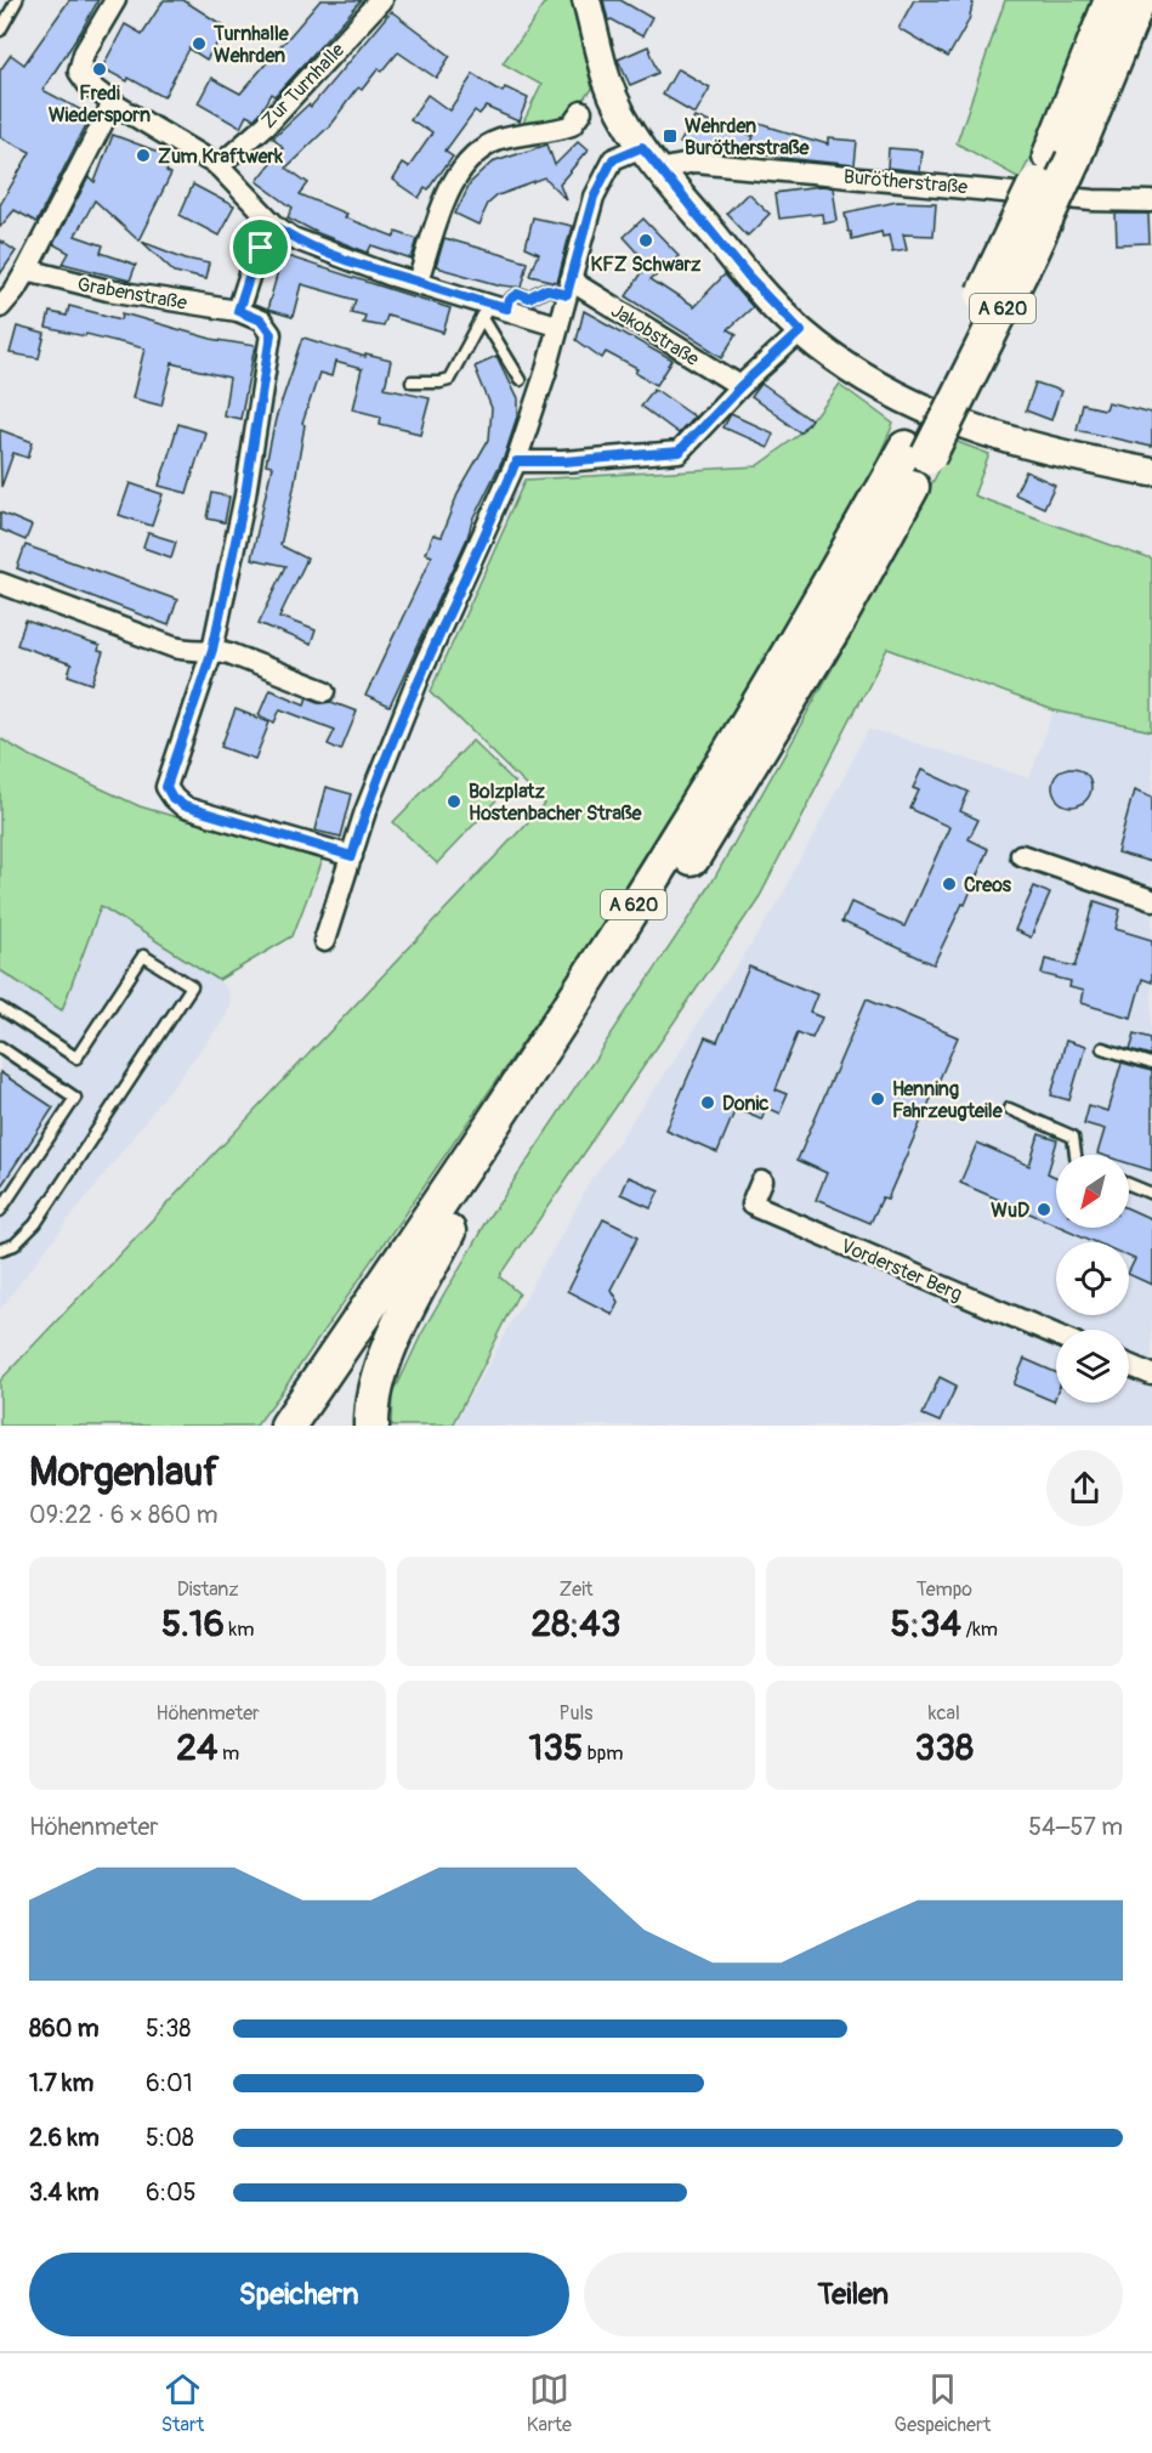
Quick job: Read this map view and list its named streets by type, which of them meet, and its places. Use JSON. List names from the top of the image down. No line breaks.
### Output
{"streets":{"highway":["A 620"],"street":["Zur Turnhalle","Burötherstraße","Grabenstraße","Jakobstraße","Vorderster Berg"]},"places":{"other":["Turnhalle Wehrden","Fredi Wiedersporn","Zum Kraftwerk","KFZ Schwarz","Bolzplatz Hostenbacher Straße","Creos","Henning Fahrzeugteile","Donic","WuD"],"transit":["Wehrden Burötherstraße"]},"north":"bottom left","page":{"heading":["Morgenlauf","09:22 · 6 × 860 m"],"stats":[["Distanz","5.16 km"],["Zeit","28:43"],["Tempo","5:34 /km"],["Höhenmeter","24 m"],["Puls","135 bpm"],["kcal","338"]],"chart":["Höhenmeter","54–57 m"],"list":[{"name":"860 m","note":"5:38"},{"name":"1.7 km","note":"6:01"},{"name":"2.6 km","note":"5:08"},{"name":"3.4 km","note":"6:05"}],"buttons":["Speichern","Teilen"],"tabs":["Start","Karte","Gespeichert"]}}
